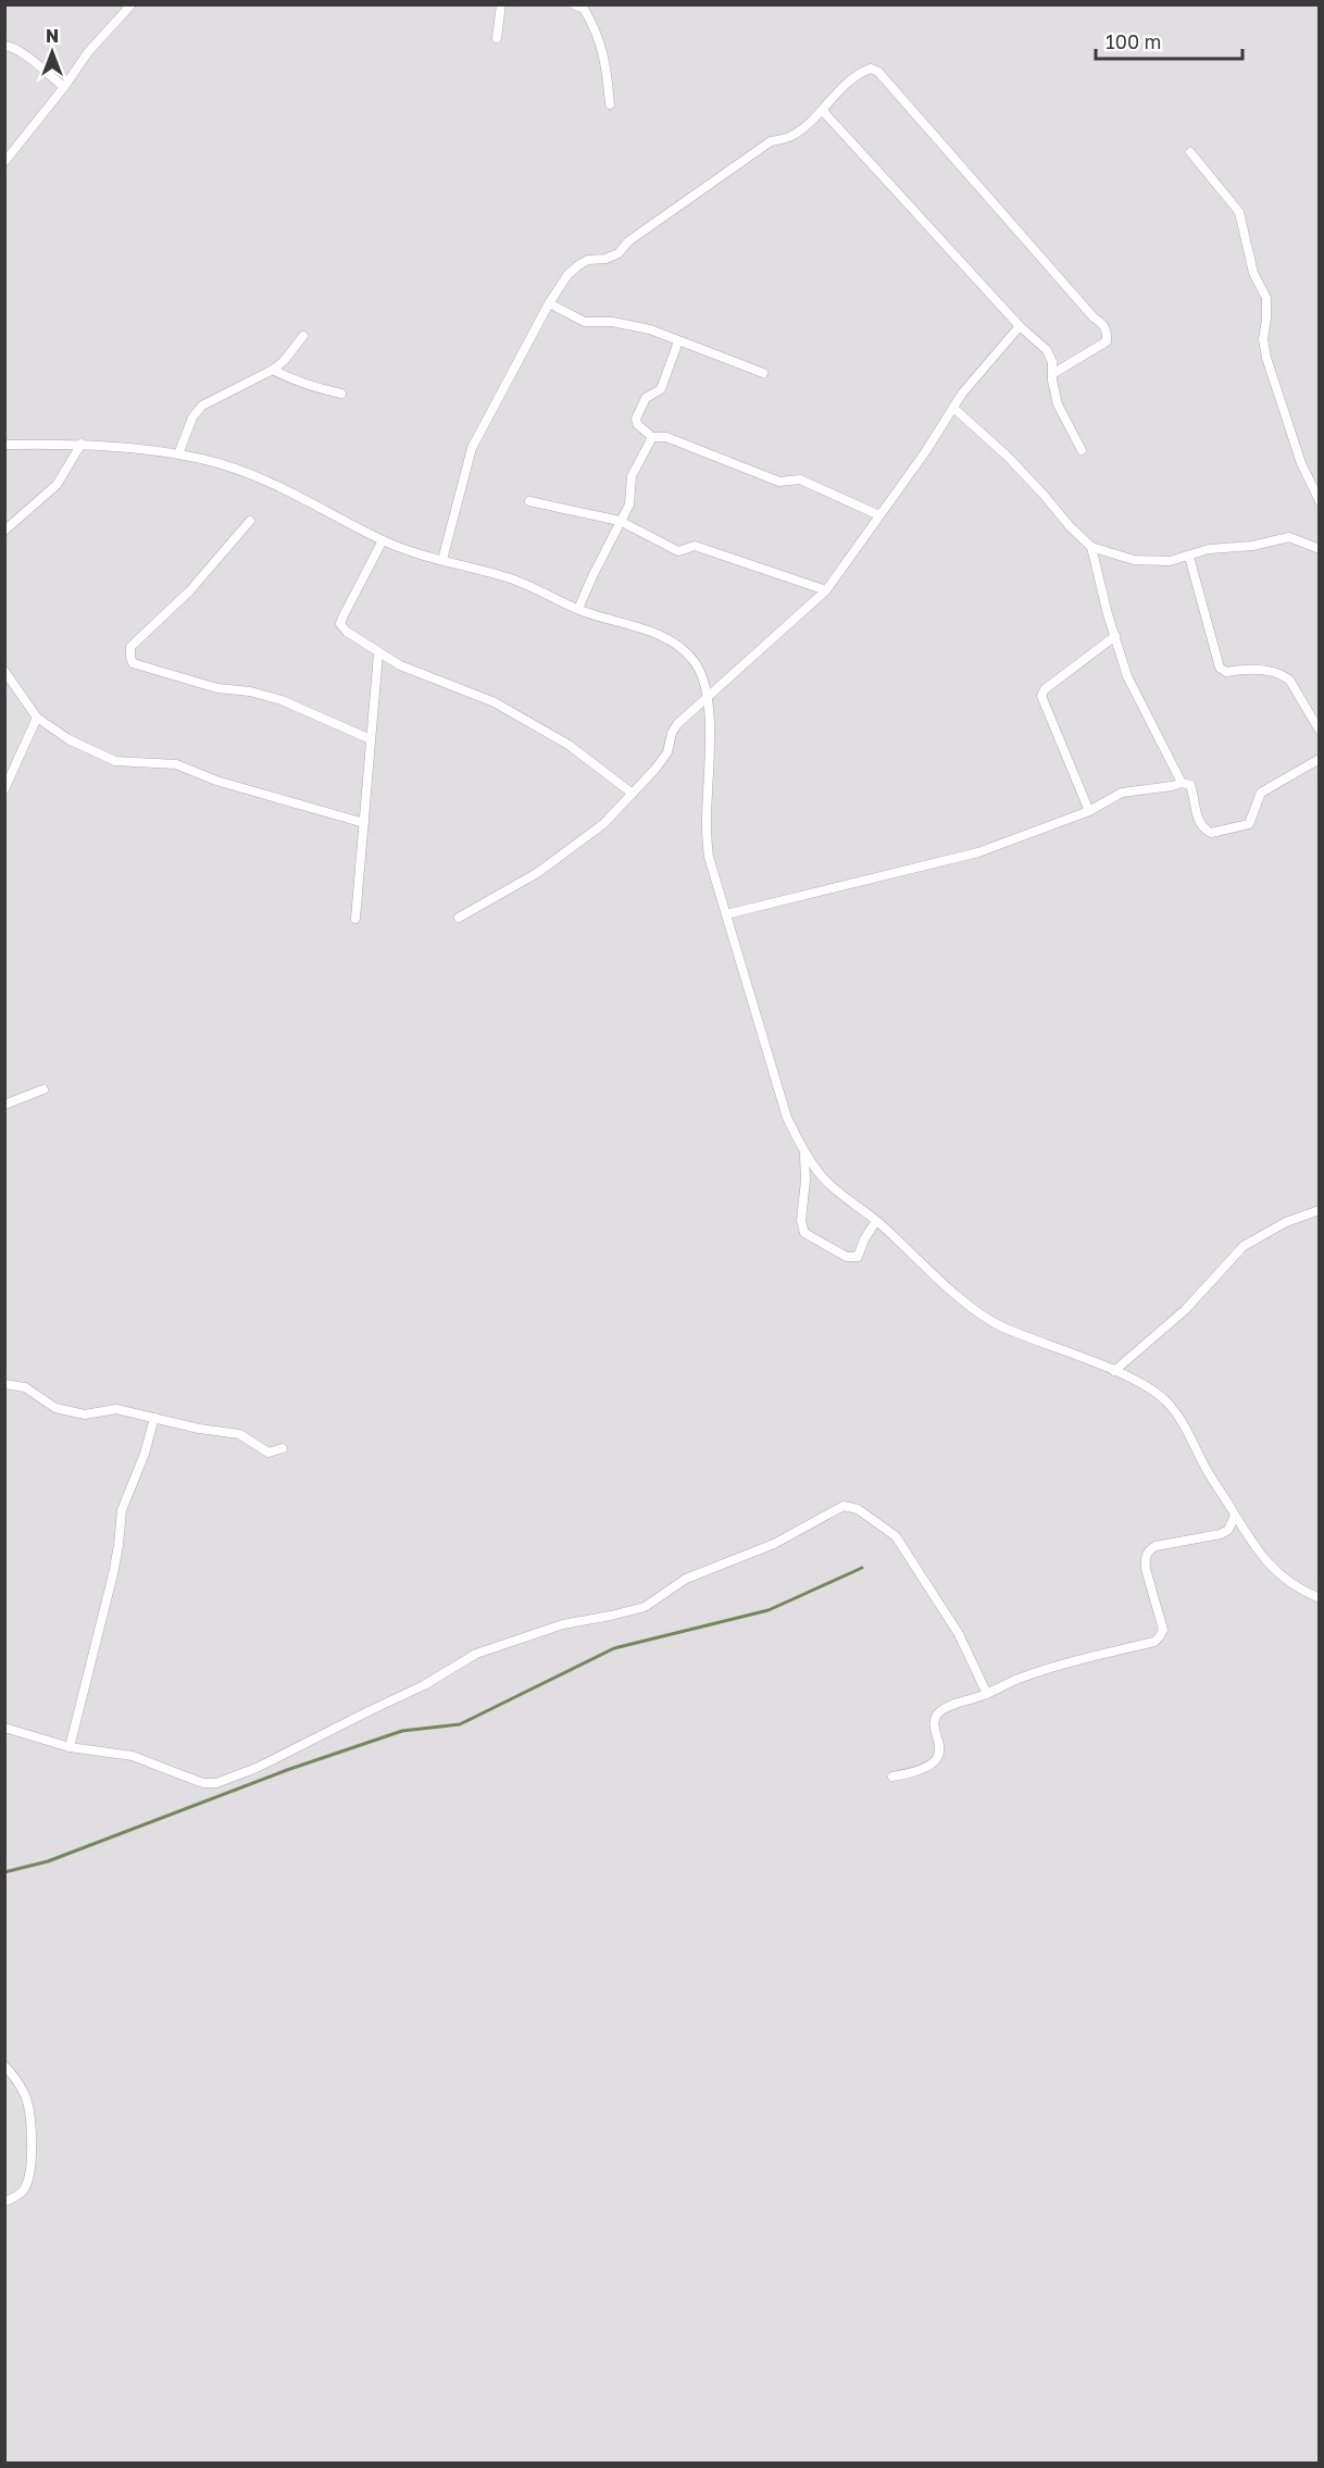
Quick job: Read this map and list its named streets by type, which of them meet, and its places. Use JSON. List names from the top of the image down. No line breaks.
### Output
{"scale_bar":"100 m","north":"top"}
